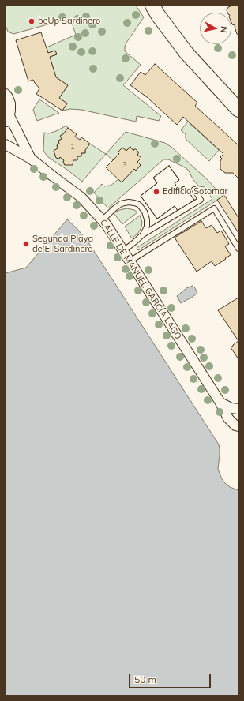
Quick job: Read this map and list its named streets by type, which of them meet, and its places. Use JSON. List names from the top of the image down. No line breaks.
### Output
{"streets":{"street":["CALLE DE MANUEL GARCÍA LAGO"]},"places":["beUp Sardinero","Edificio Sotomar","Segunda Playa de El Sardinero"],"house_numbers":["1","3"],"scale_bar":"50 m","north":"right"}
